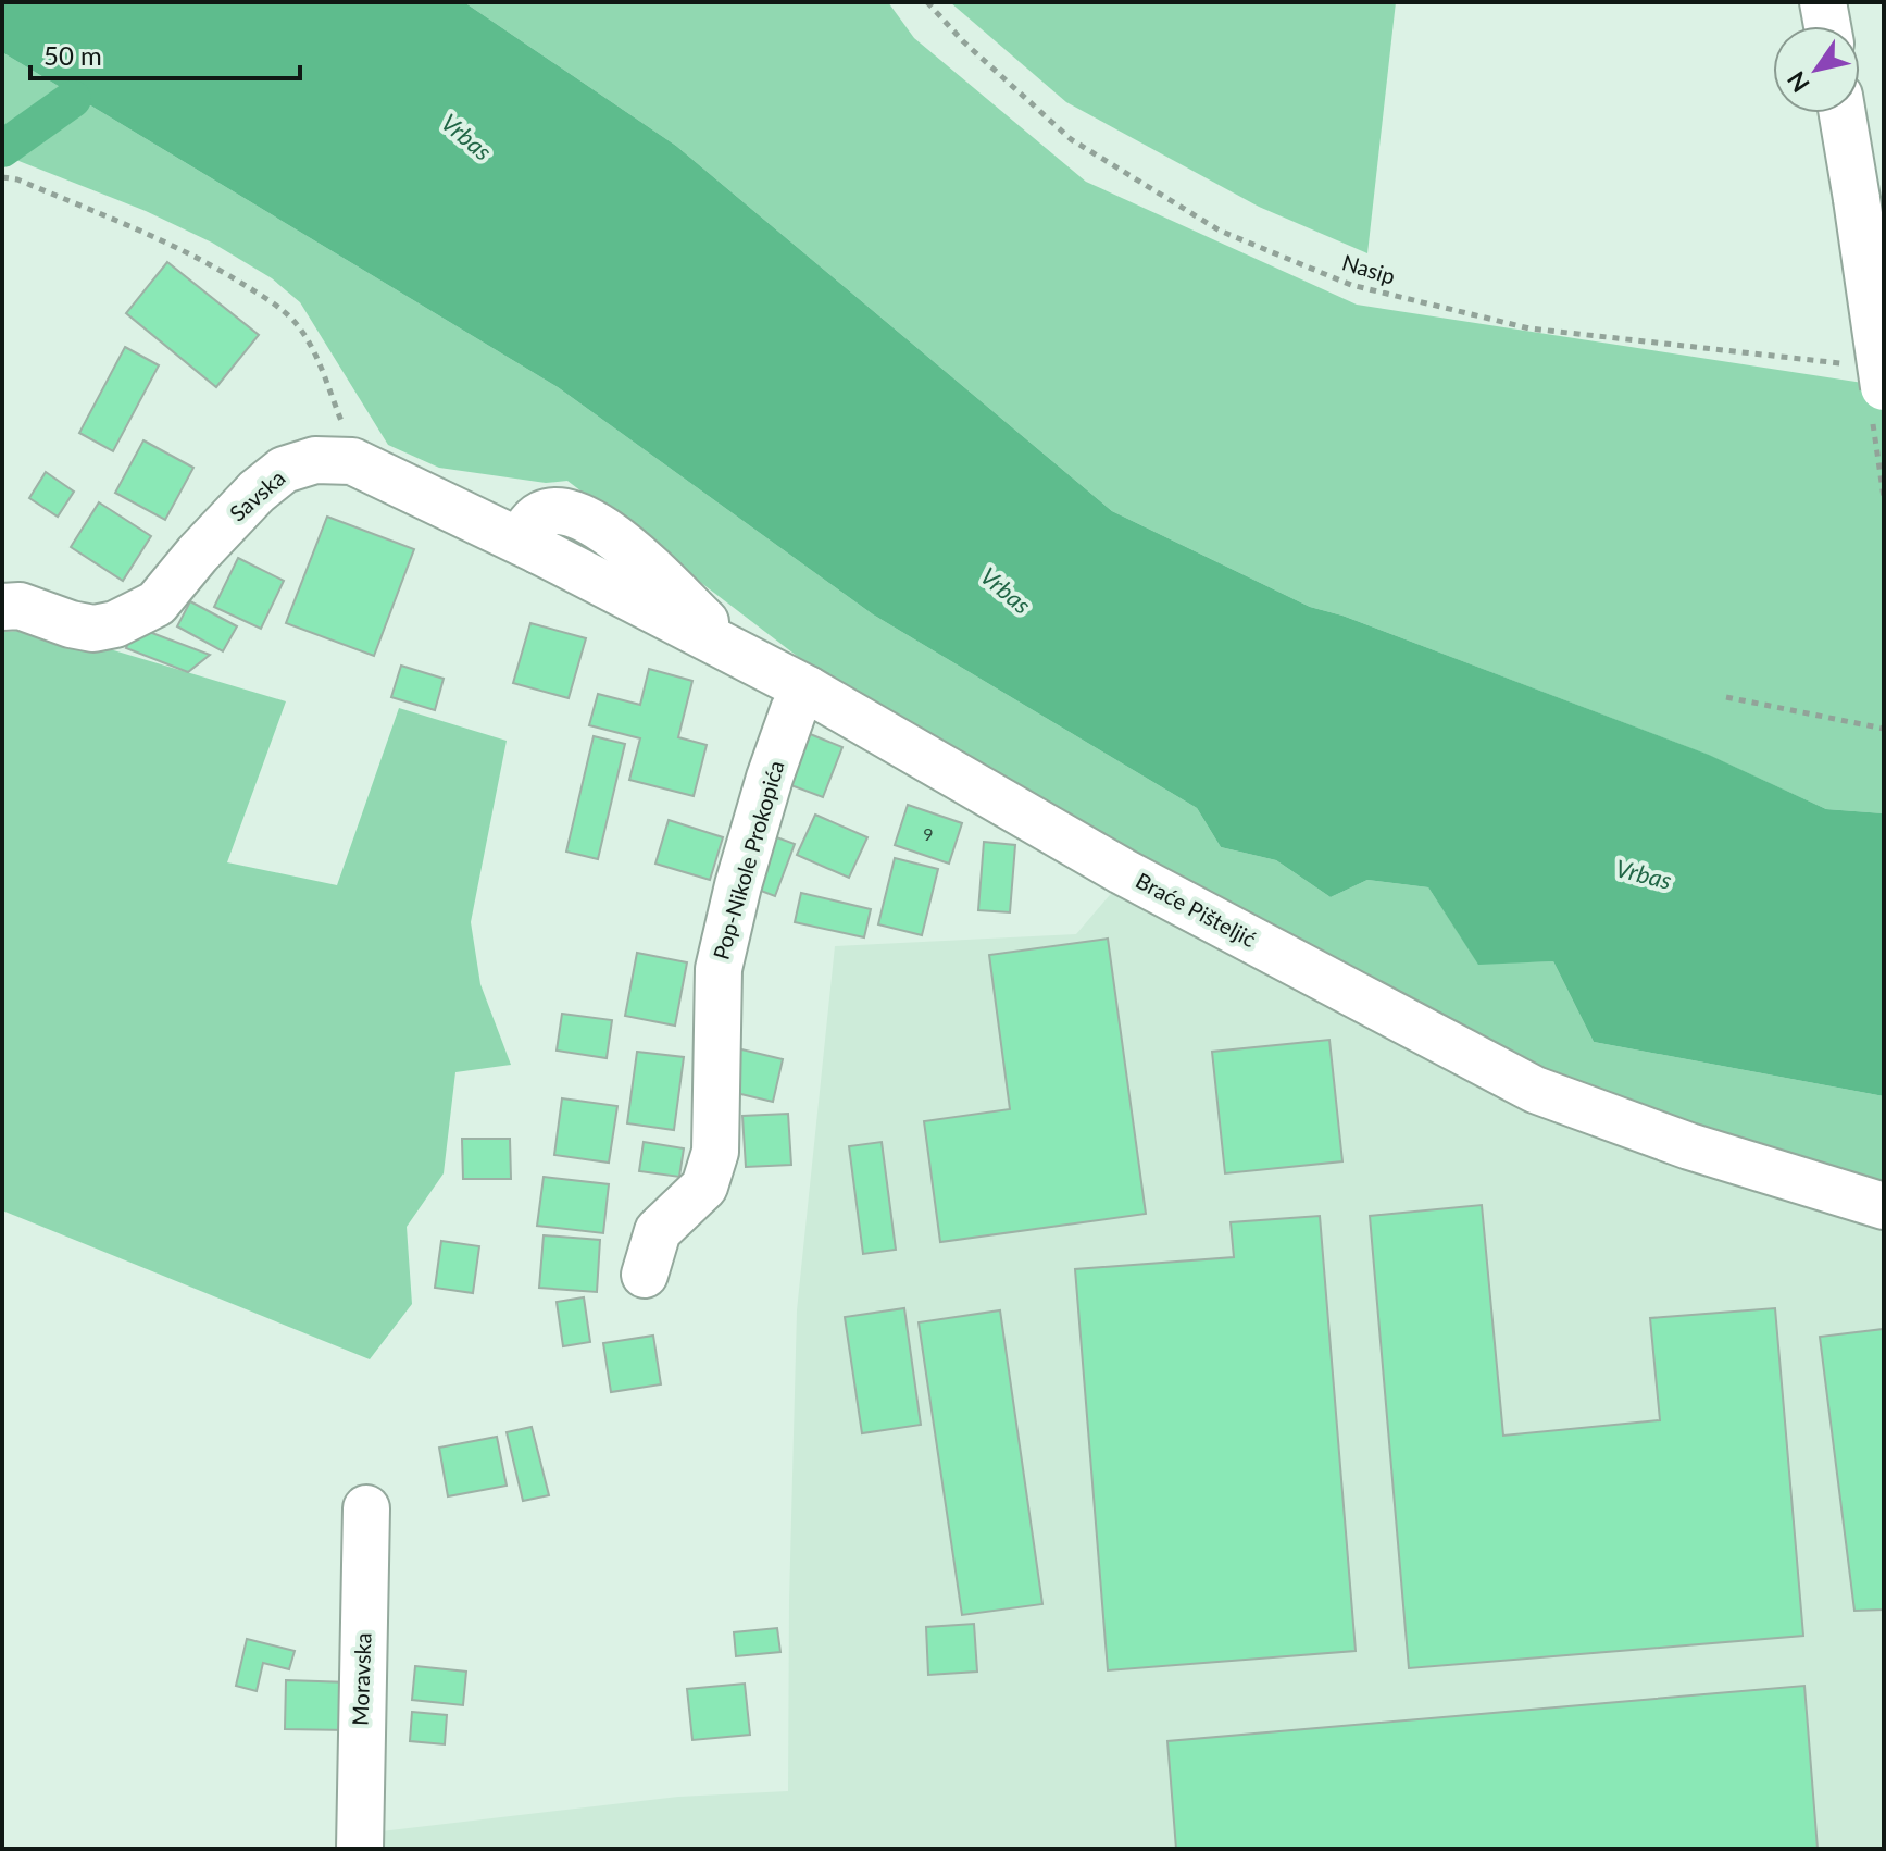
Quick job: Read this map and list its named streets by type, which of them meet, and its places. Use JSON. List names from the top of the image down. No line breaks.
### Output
{"streets":{"street":["Savska","Pop-Nikole Prokopića","Braće Pišteljić","Moravska"],"path":["Nasip"]},"crossings":[["Savska","Braće Pišteljić"],["Pop-Nikole Prokopića","Braće Pišteljić"]],"water":["Vrbas"],"house_numbers":["9"],"scale_bar":"50 m","north":"bottom left"}
